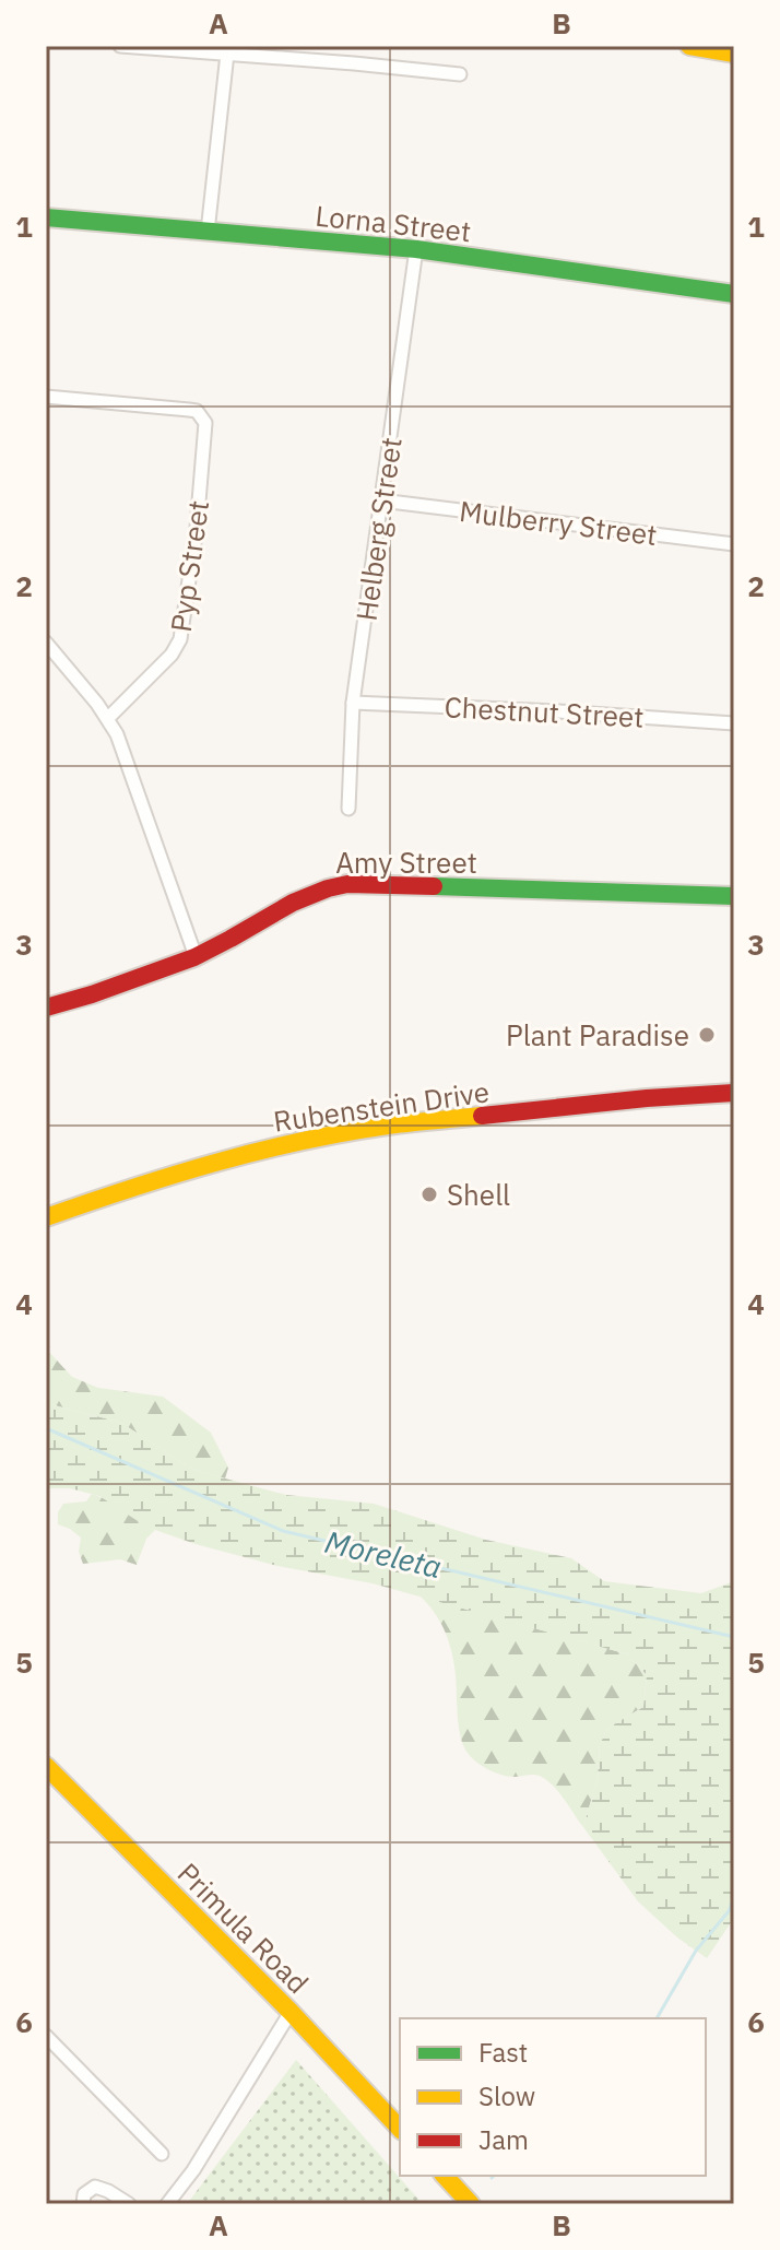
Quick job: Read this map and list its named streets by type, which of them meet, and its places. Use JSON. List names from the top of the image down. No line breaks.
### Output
{"streets":{"street":["Lorna Street","Mulberry Street","Helberg Street","Pyp Street","Chestnut Street","Amy Street","Rubenstein Drive","Primula Road"]},"crossings":[["Lorna Street","Helberg Street"],["Mulberry Street","Helberg Street"],["Helberg Street","Chestnut Street"]],"water":["Moreleta"],"places":["Plant Paradise","Shell"],"legend":["Fast","Slow","Jam"],"grid":{"columns":["A","B"],"rows":["1","2","3","4","5","6"]}}
